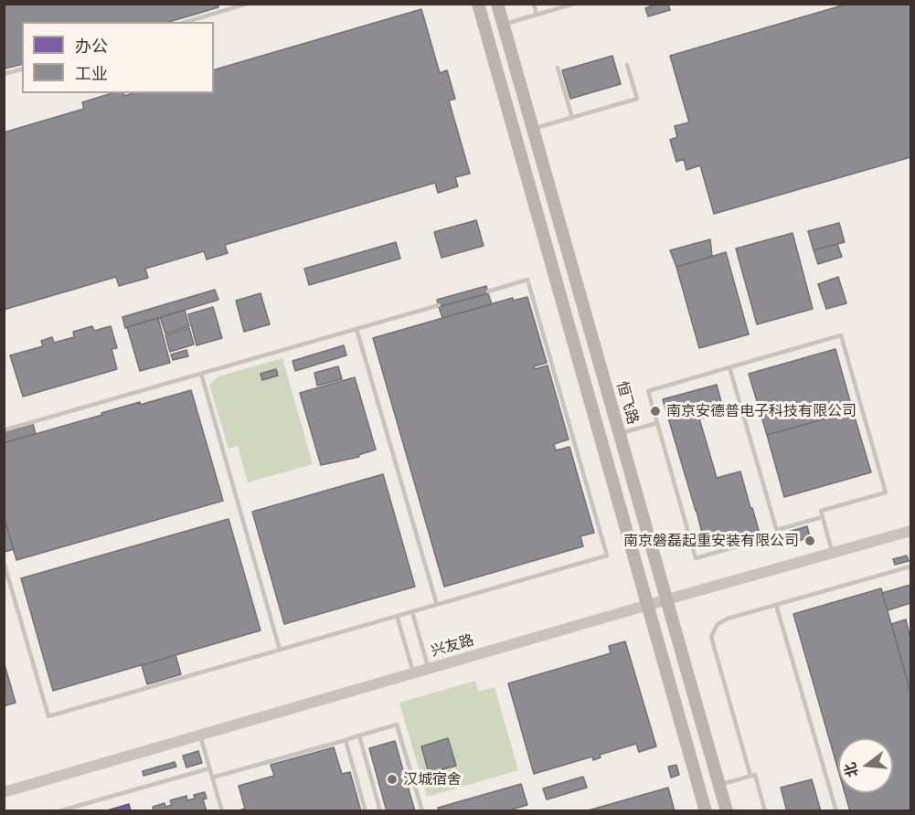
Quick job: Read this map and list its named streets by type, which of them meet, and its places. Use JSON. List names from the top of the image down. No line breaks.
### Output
{"streets":{"main road":["恒飞路"],"street":["兴友路"]},"crossings":[["恒飞路","兴友路"]],"places":["南京安德普电子科技有限公司","南京磐磊起重安装有限公司","汉城宿舍"],"legend":["办公","工业"],"north":"left"}
